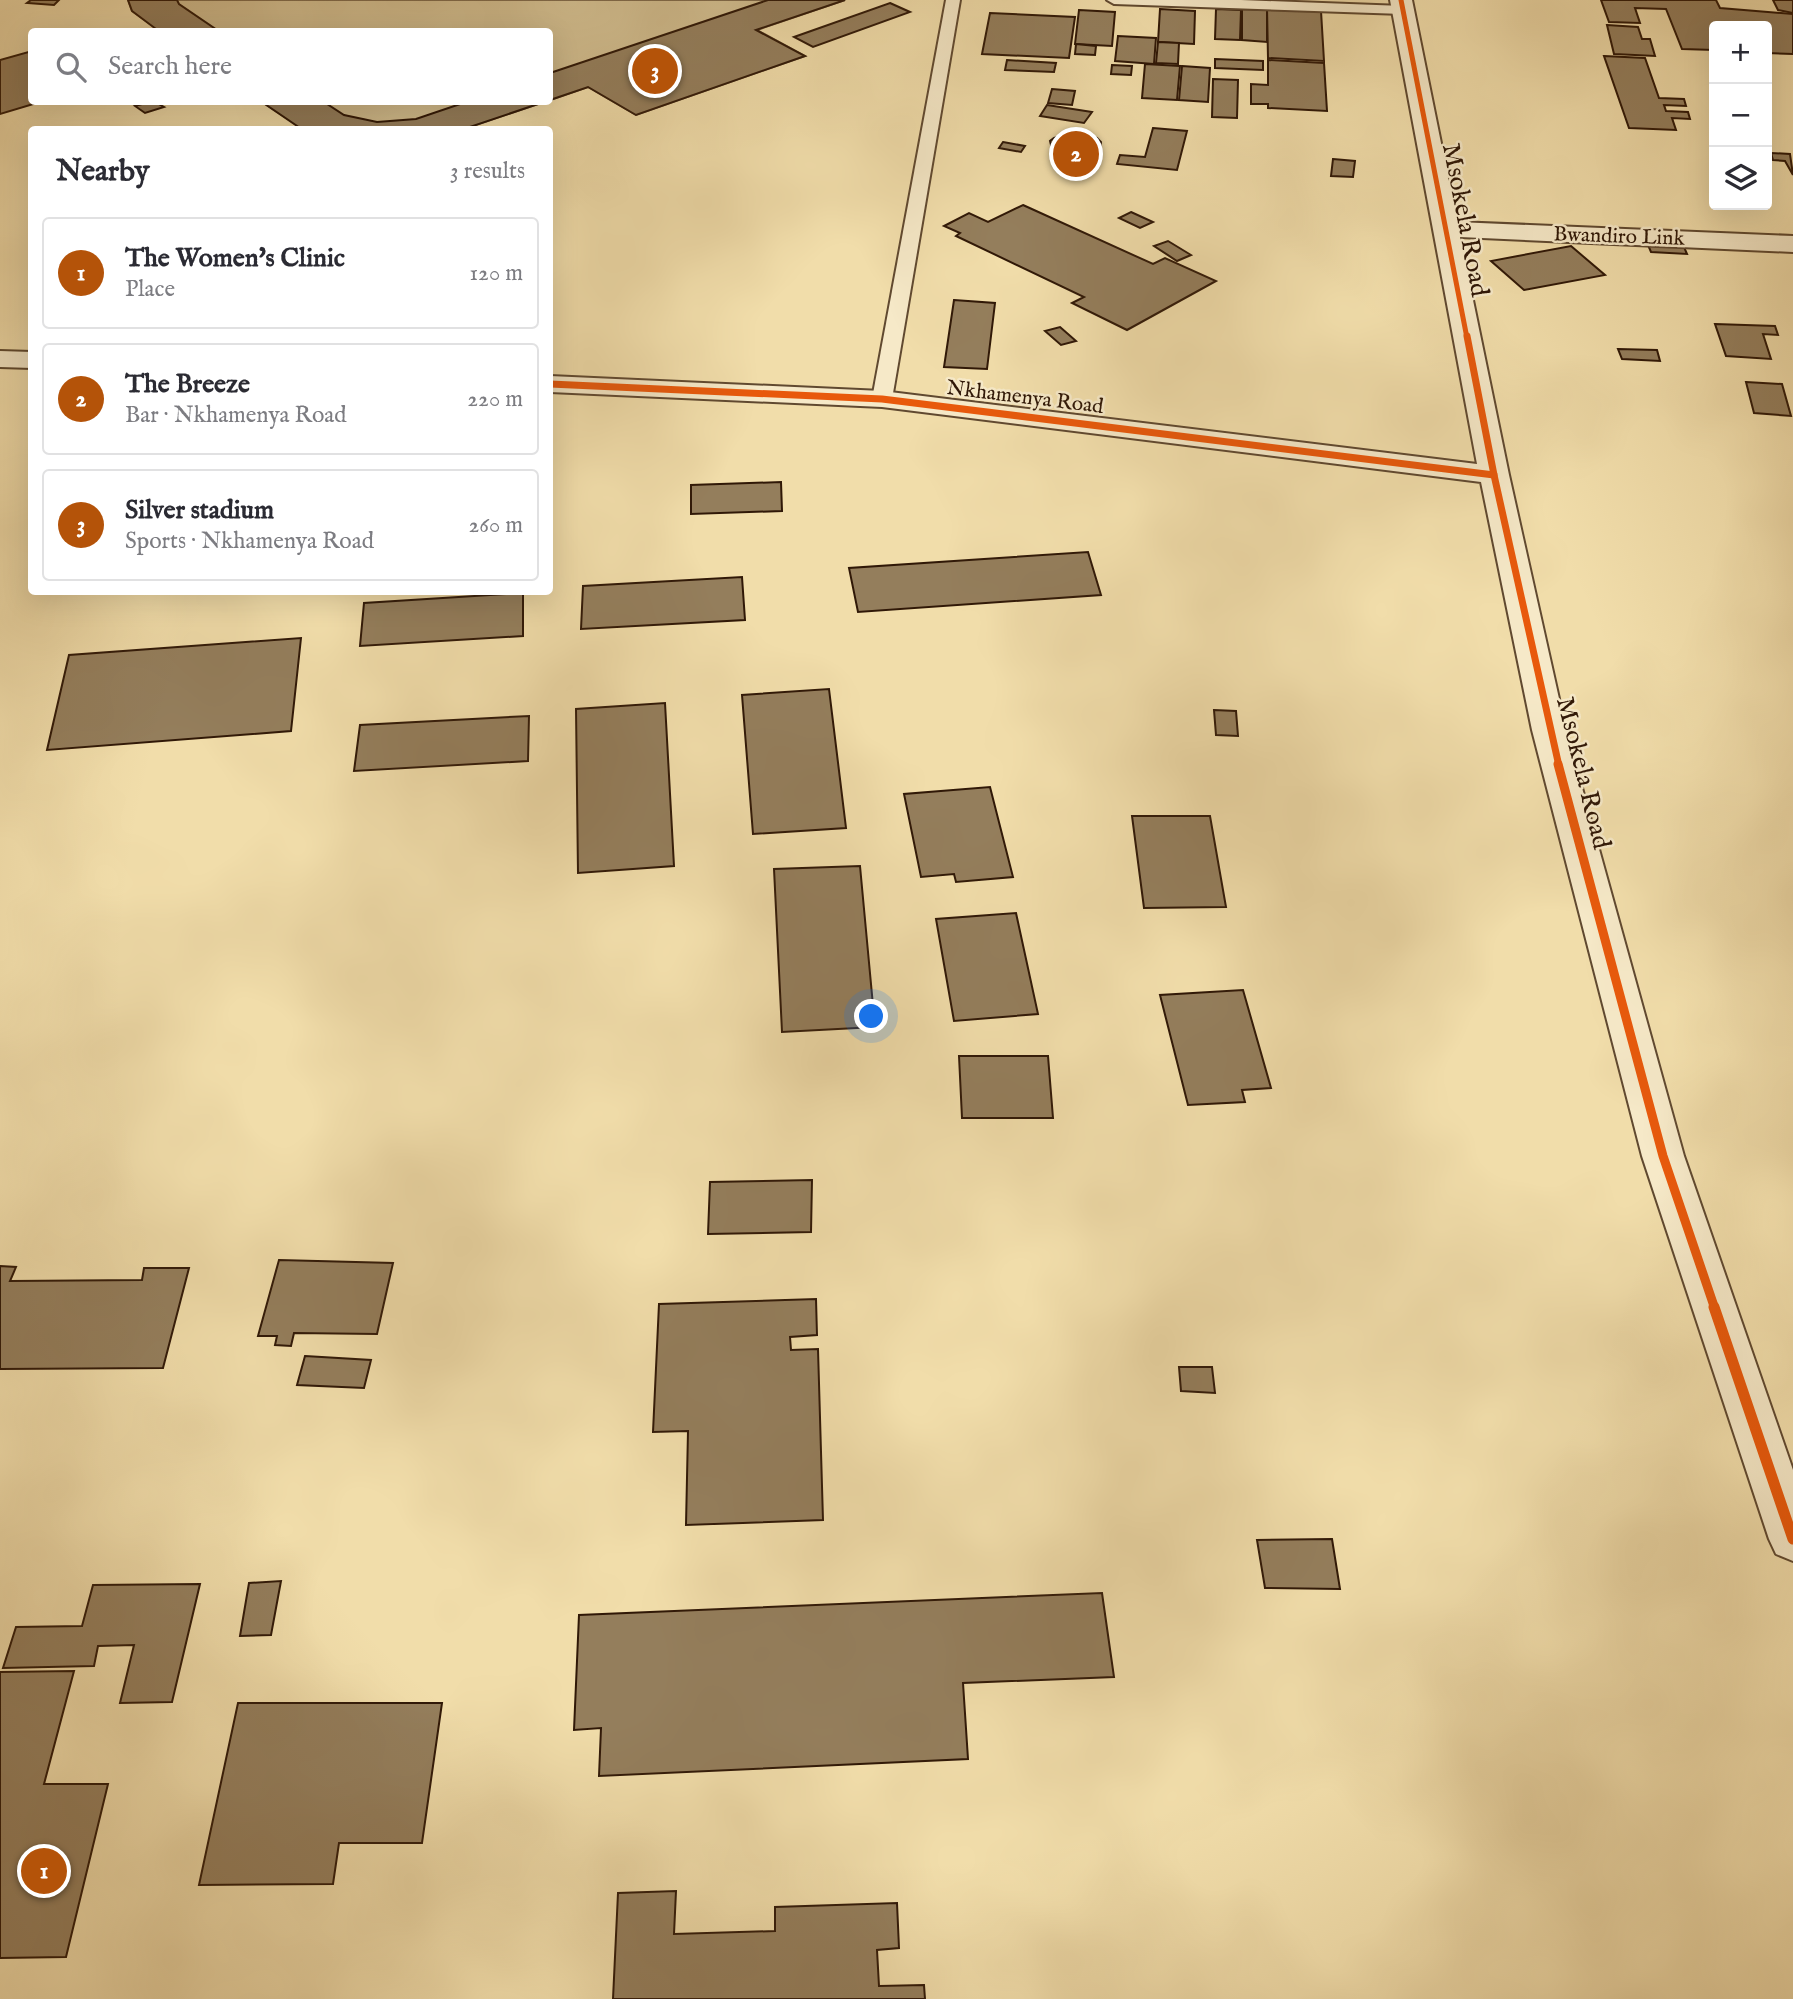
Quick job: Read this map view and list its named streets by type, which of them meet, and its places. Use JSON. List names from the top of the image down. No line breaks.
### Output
{"streets":{"street":["Msokela Road","Bwandiro Link","Nkhamenya Road"]},"crossings":[["Msokela Road","Bwandiro Link"],["Msokela Road","Nkhamenya Road"]],"page":{"map_buttons":["+","−"],"search":"Search here","pins":["3","2","1"],"heading":["Nearby","3 results"],"list":[{"mark":"1","name":"The Women's Clinic","note":"Place","value":"120 m"},{"mark":"2","name":"The Breeze","note":"Bar · Nkhamenya Road","value":"220 m"},{"mark":"3","name":"Silver stadium","note":"Sports · Nkhamenya Road","value":"260 m"}]}}
